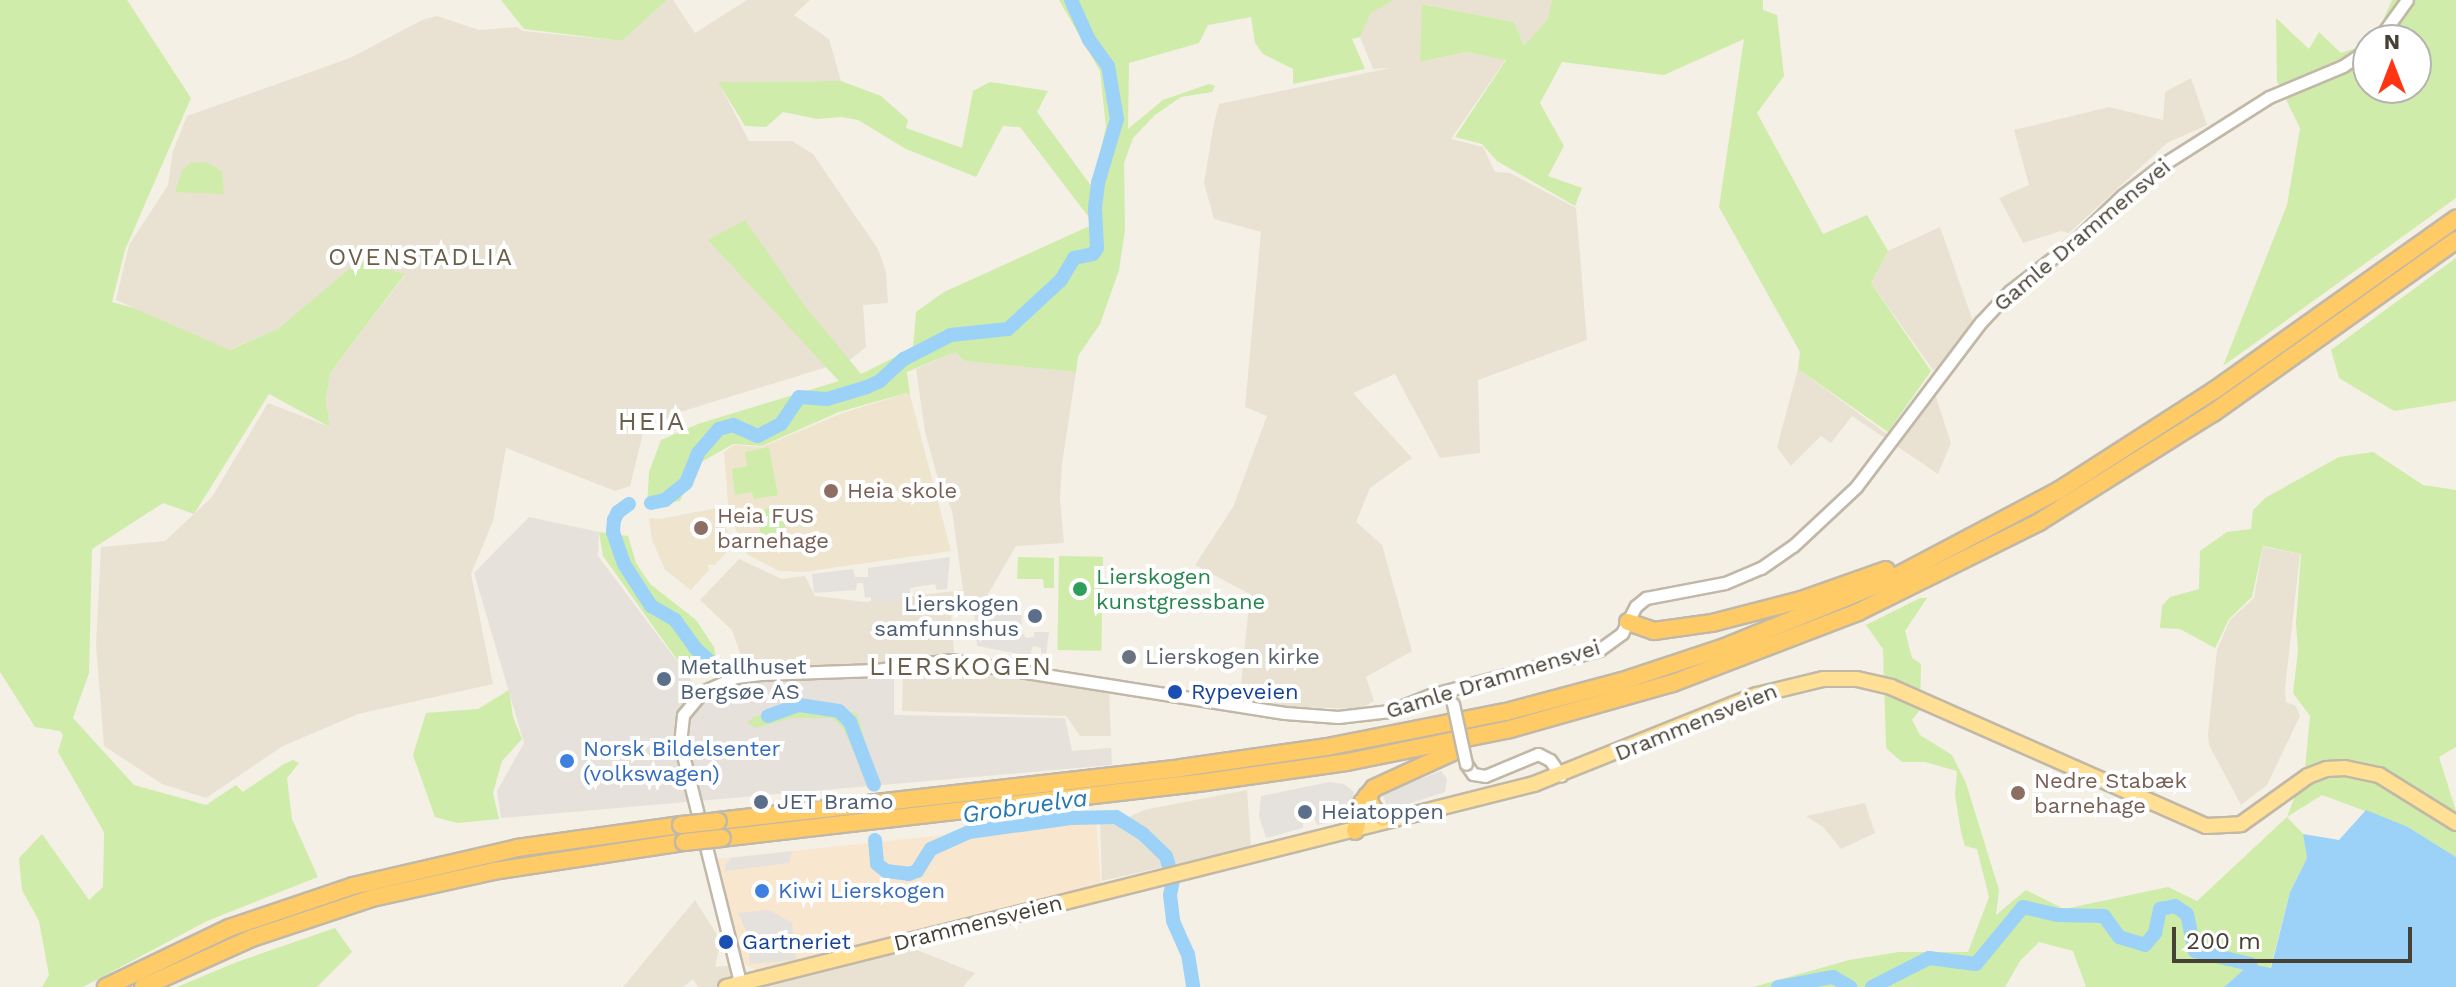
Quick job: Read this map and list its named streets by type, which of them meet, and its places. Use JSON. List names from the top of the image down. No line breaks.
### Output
{"streets":{"main road":["Drammensveien"],"street":["Gamle Drammensvei"]},"crossings":[["Gamle Drammensvei","Drammensveien"]],"districts":["OVENSTADLIA","HEIA","LIERSKOGEN"],"water":["Grobruelva"],"places":["Heia skole","Heia FUS barnehage","Lierskogen kunstgressbane","Lierskogen samfunnshus","Lierskogen kirke","Metallhuset Bergsøe AS","Rypeveien","Norsk Bildelsenter (volkswagen)","Nedre Stabæk barnehage","JET Bramo","Heiatoppen","Kiwi Lierskogen","Gartneriet"],"scale_bar":"200 m","north":"top"}
